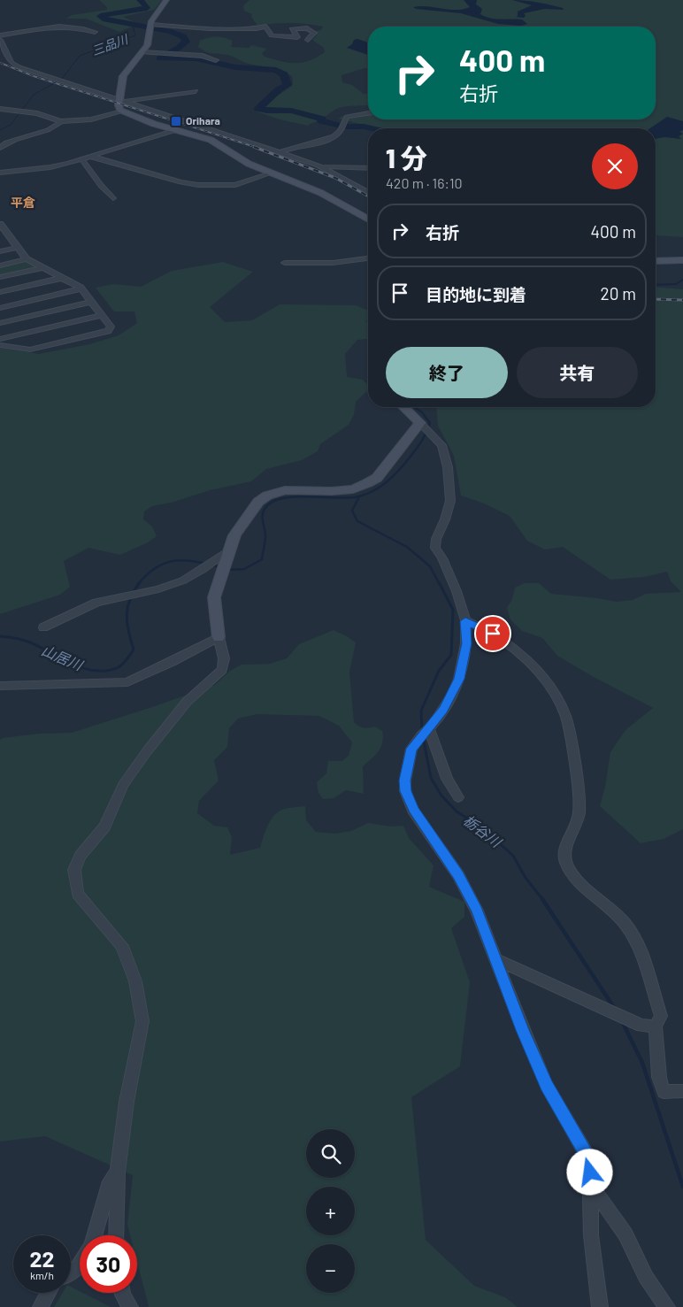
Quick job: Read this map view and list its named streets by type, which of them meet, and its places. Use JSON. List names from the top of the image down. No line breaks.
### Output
{"districts":["平倉"],"water":["三品川","山居川","栃谷川"],"places":{"transit":["Orihara"]},"page":{"turn":["400 m","右折"],"heading":["1 分","420 m · 16:10"],"list":[{"name":"右折","value":"400 m"},{"name":"目的地に到着","value":"20 m"}],"buttons":["終了","共有"],"map_buttons":["+","−"],"speed":"22 km/h","limit":"30"}}
